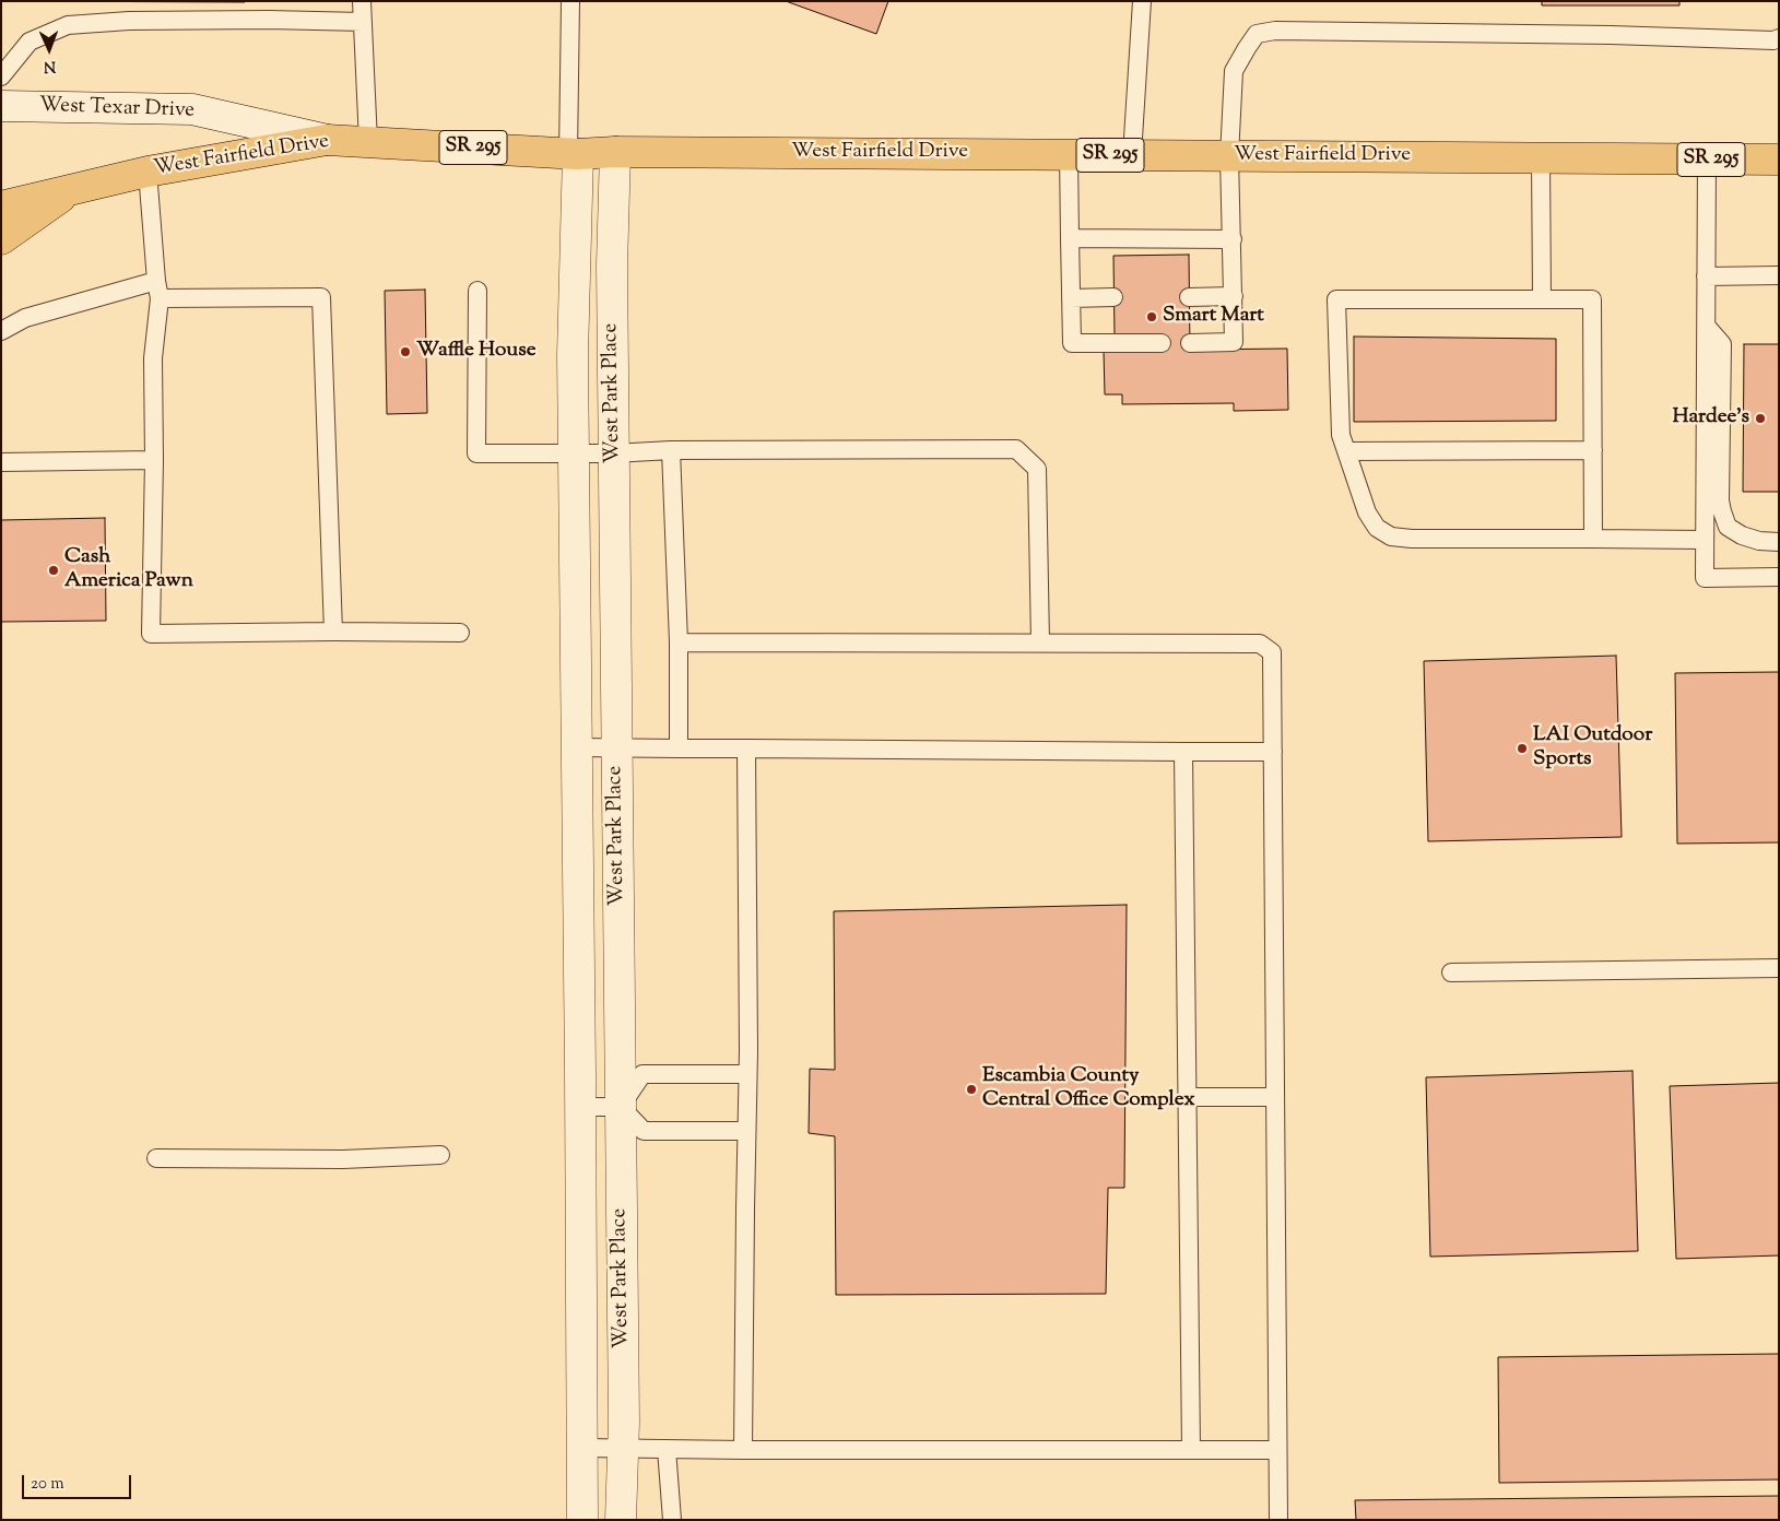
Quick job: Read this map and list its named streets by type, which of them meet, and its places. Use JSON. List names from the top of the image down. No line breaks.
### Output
{"streets":{"main road":["SR 295","West Fairfield Drive"],"street":["West Texar Drive","West Park Place"]},"crossings":[["West Texar Drive","West Fairfield Drive"],["SR 295","West Fairfield Drive"],["West Fairfield Drive","West Park Place"]],"places":["Smart Mart","Waffle House","Hardee's","Cash America Pawn","LAI Outdoor Sports","Escambia County Central Office Complex"],"scale_bar":"20 m","north":"bottom"}
